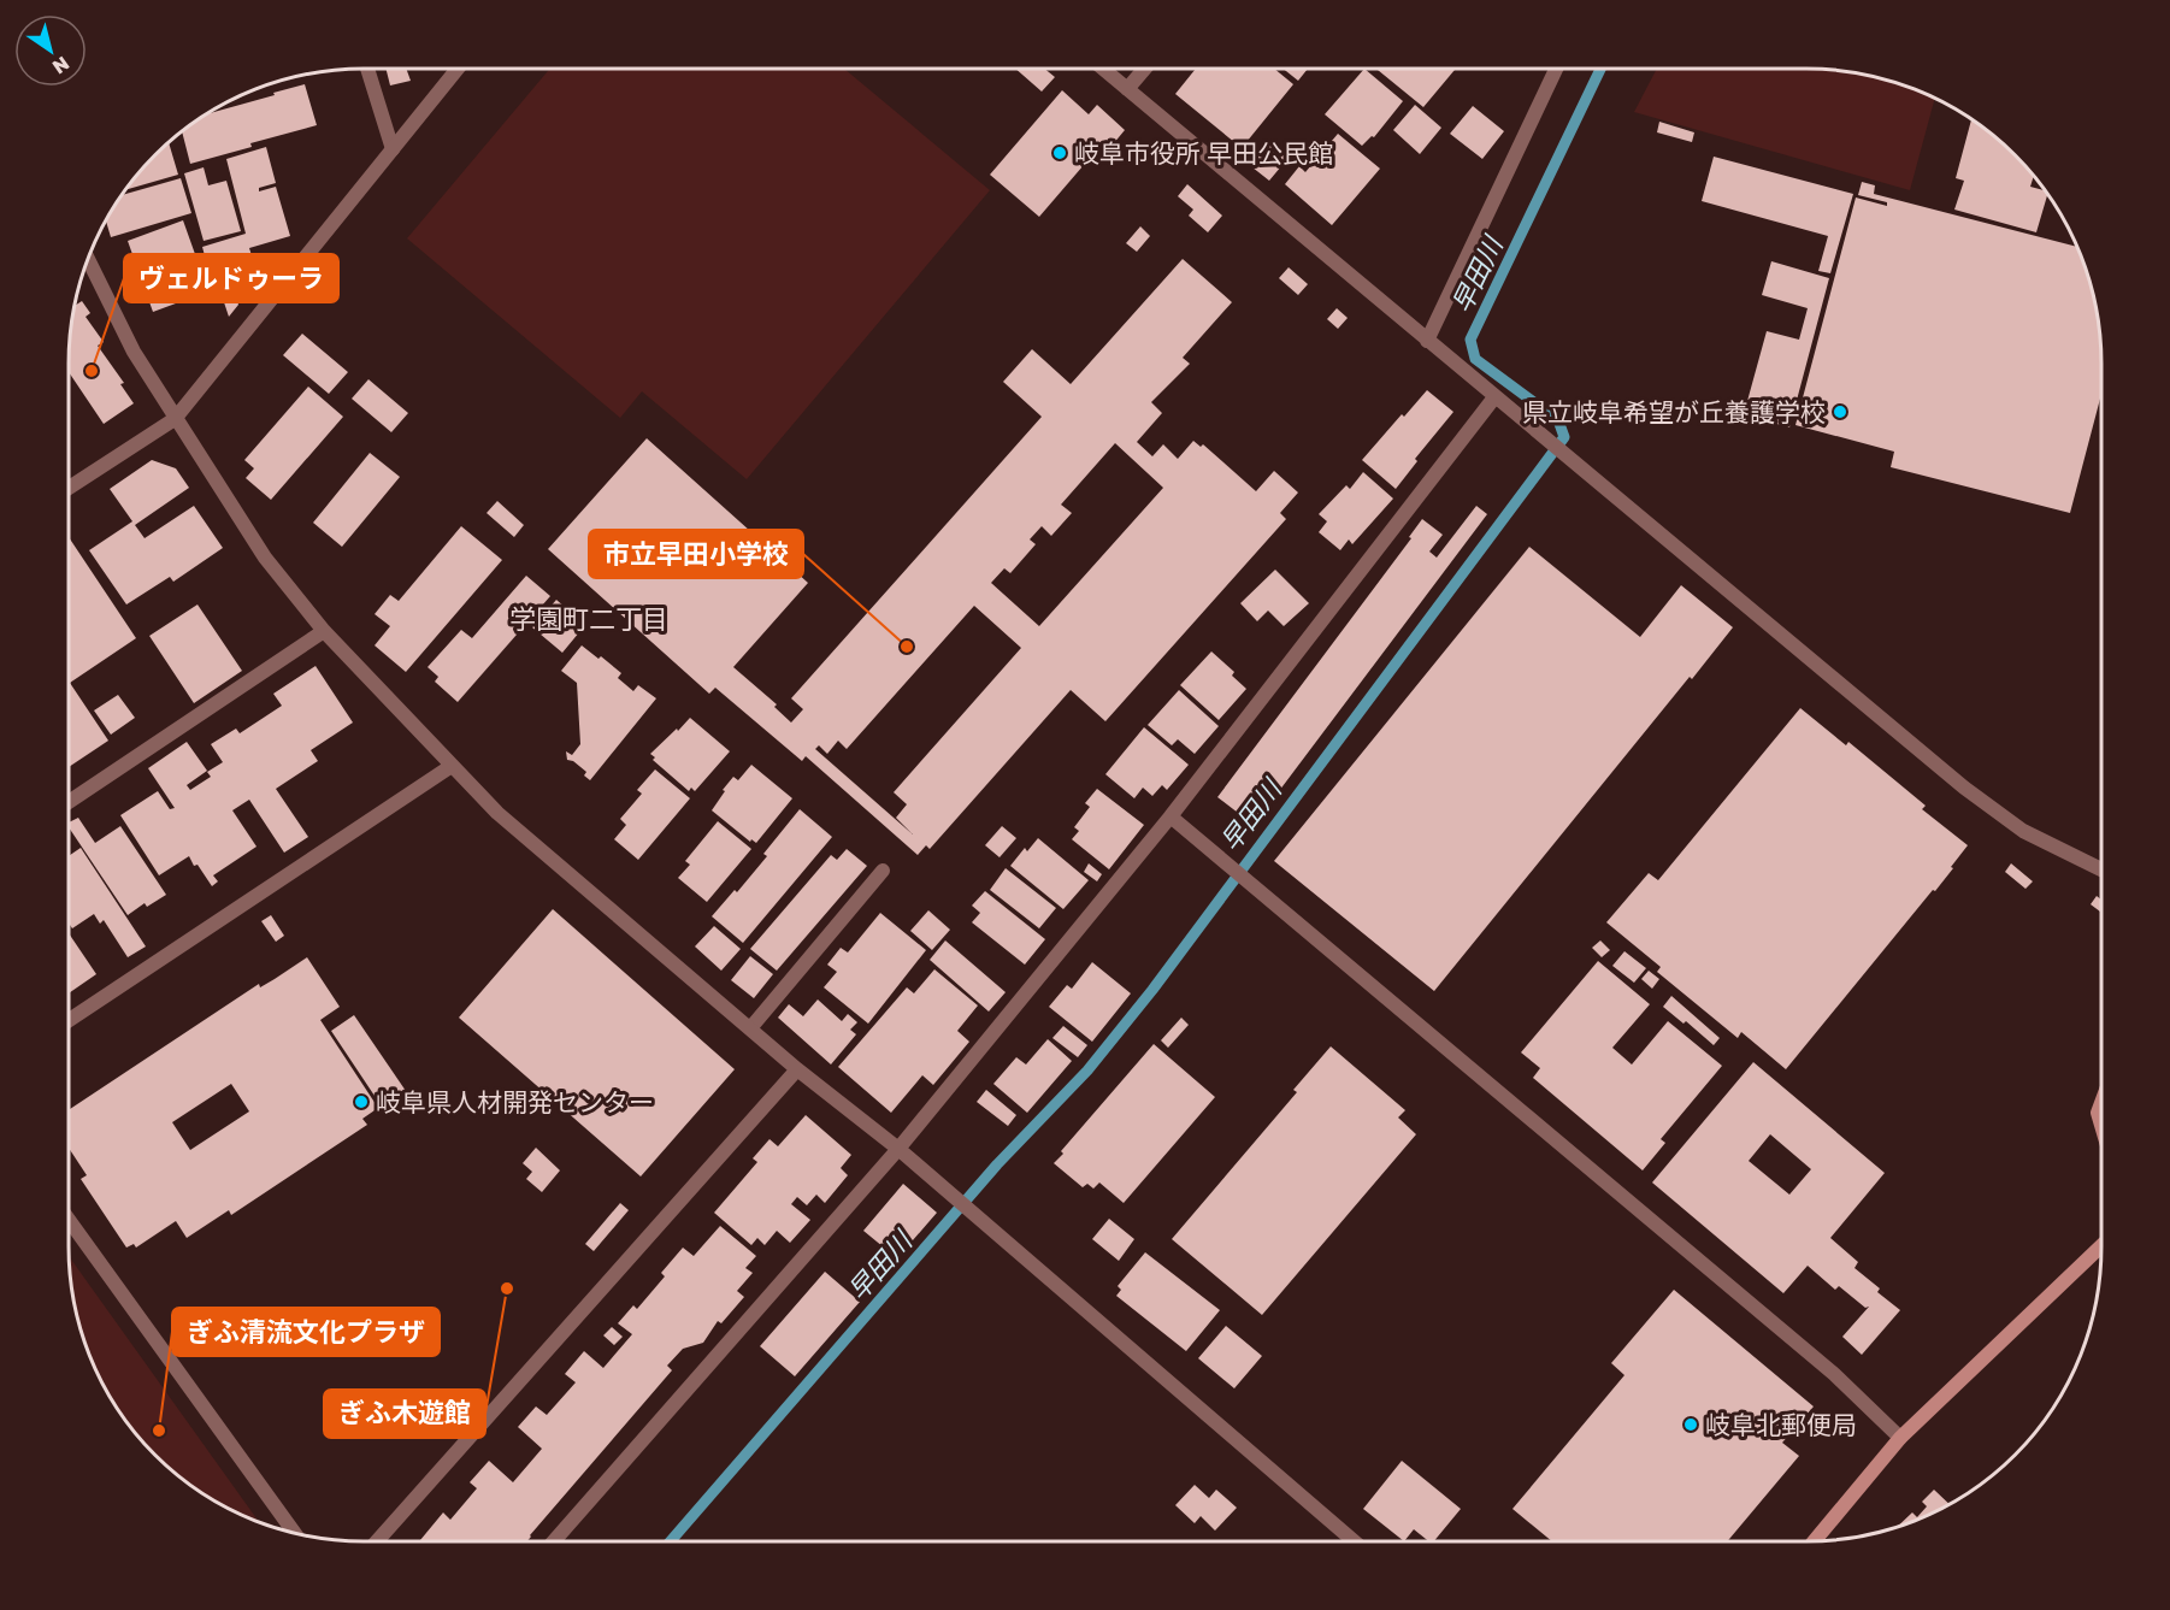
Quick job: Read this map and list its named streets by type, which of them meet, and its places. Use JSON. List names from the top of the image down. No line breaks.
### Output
{"districts":["学園町二丁目"],"water":["早田川"],"places":["岐阜市役所 早田公民館","ヴェルドゥーラ","県立岐阜希望が丘養護学校","市立早田小学校","岐阜県人材開発センター","ぎふ木遊館","岐阜北郵便局","ぎふ清流文化プラザ"],"north":"bottom right"}
